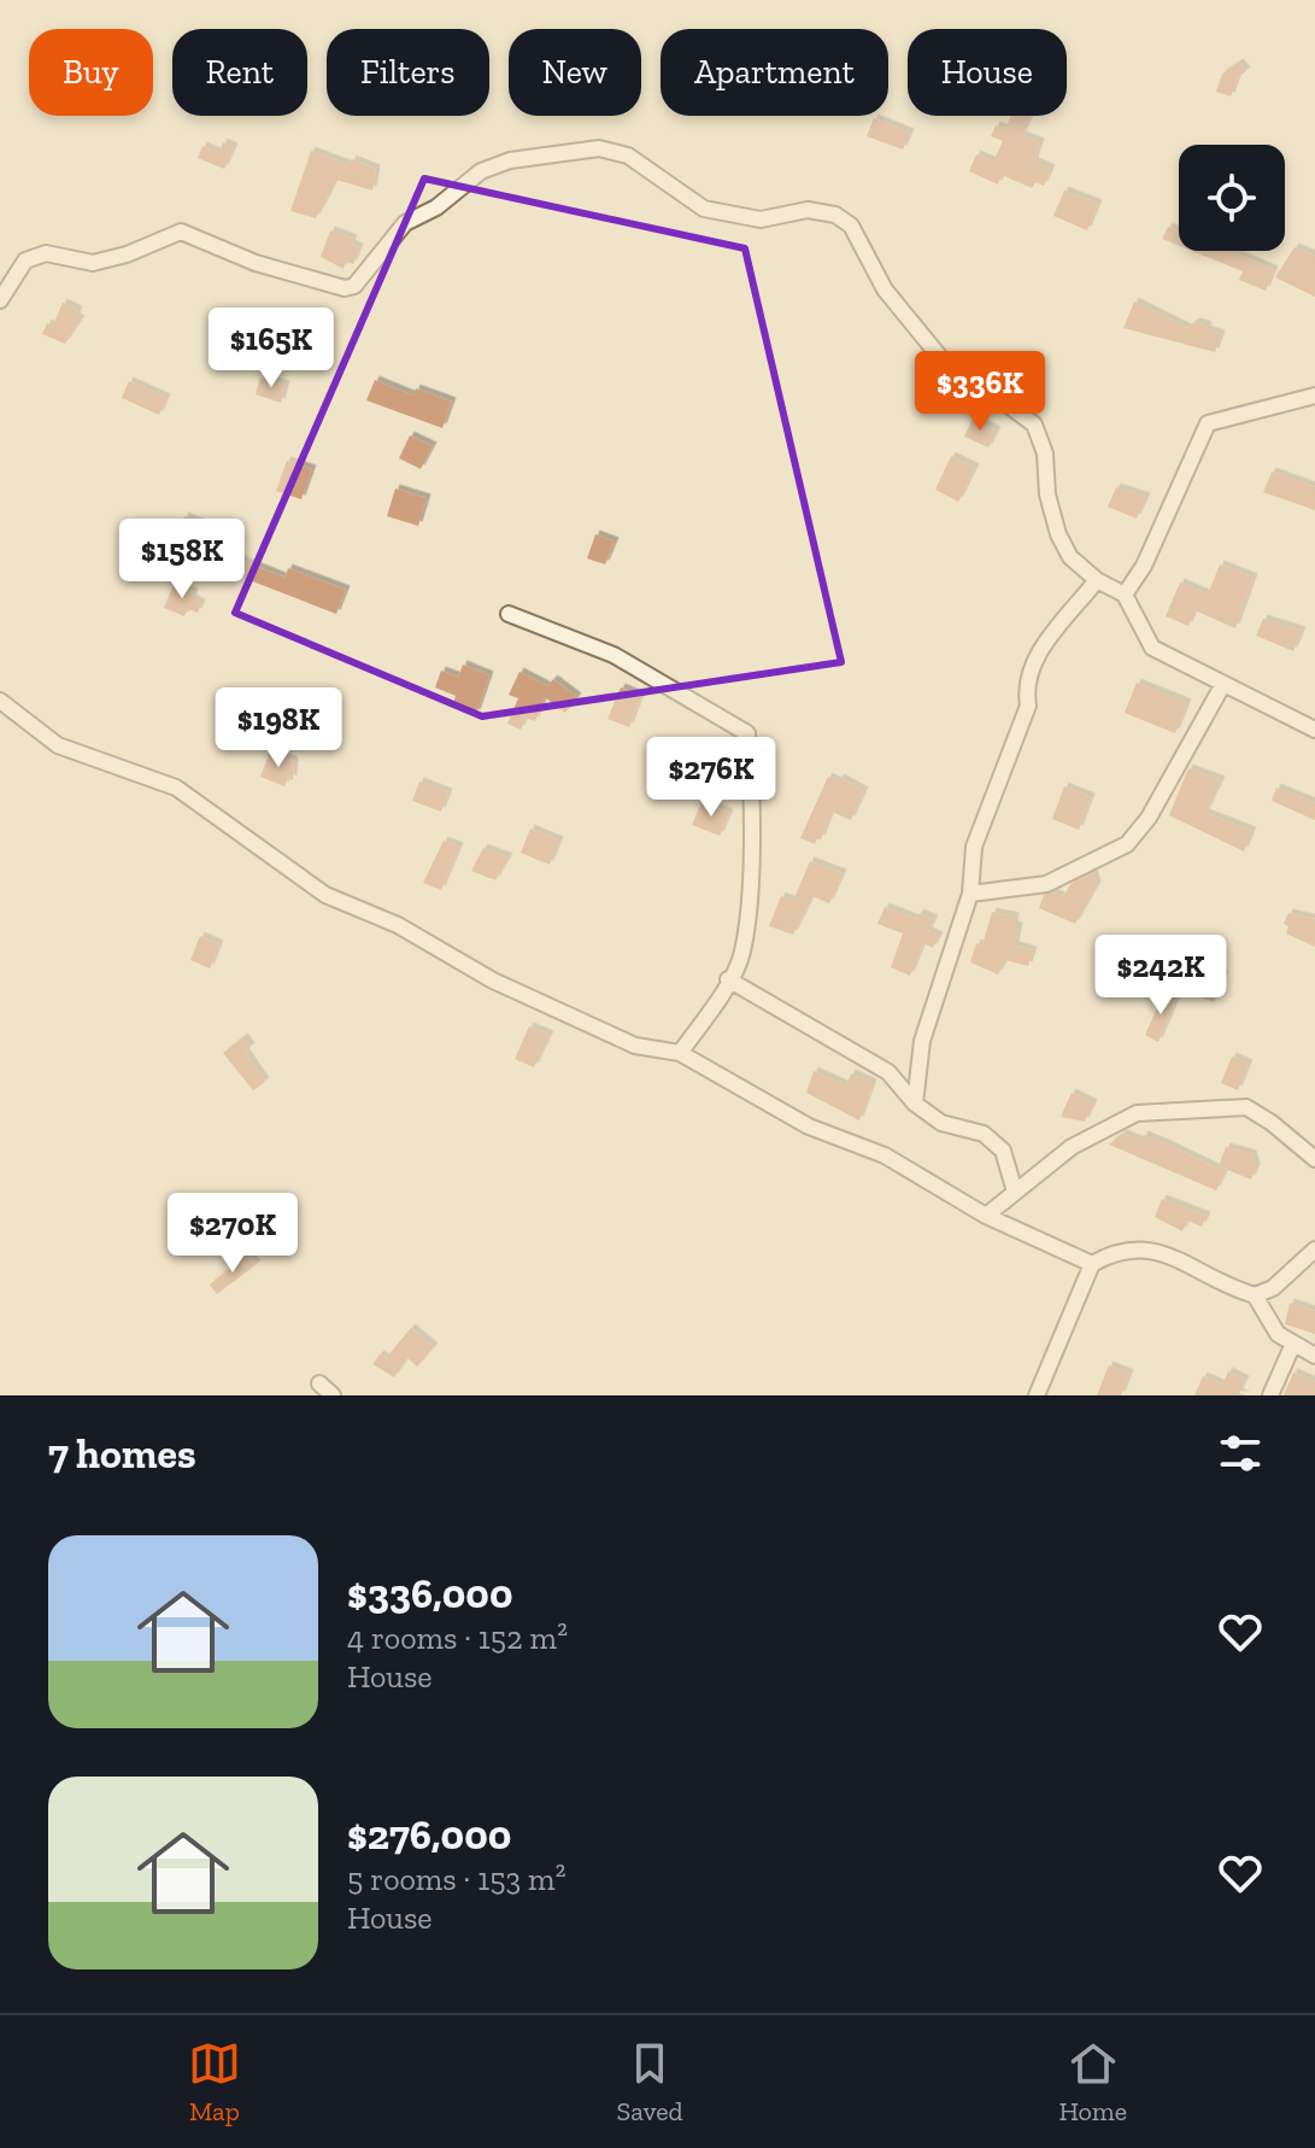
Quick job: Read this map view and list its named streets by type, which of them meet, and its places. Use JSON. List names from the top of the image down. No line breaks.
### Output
{"page":{"chip":["Buy","Rent","Filters","New","Apartment","House"],"price":["$165K","$336K","$158K","$198K","$276K","$242K","$270K"],"heading":"7 homes","list":[{"name":"$336,000","note":"4 rooms · 152 m² · House"},{"name":"$276,000","note":"5 rooms · 153 m² · House"}],"tabs":["Map","Saved","Home"]}}
